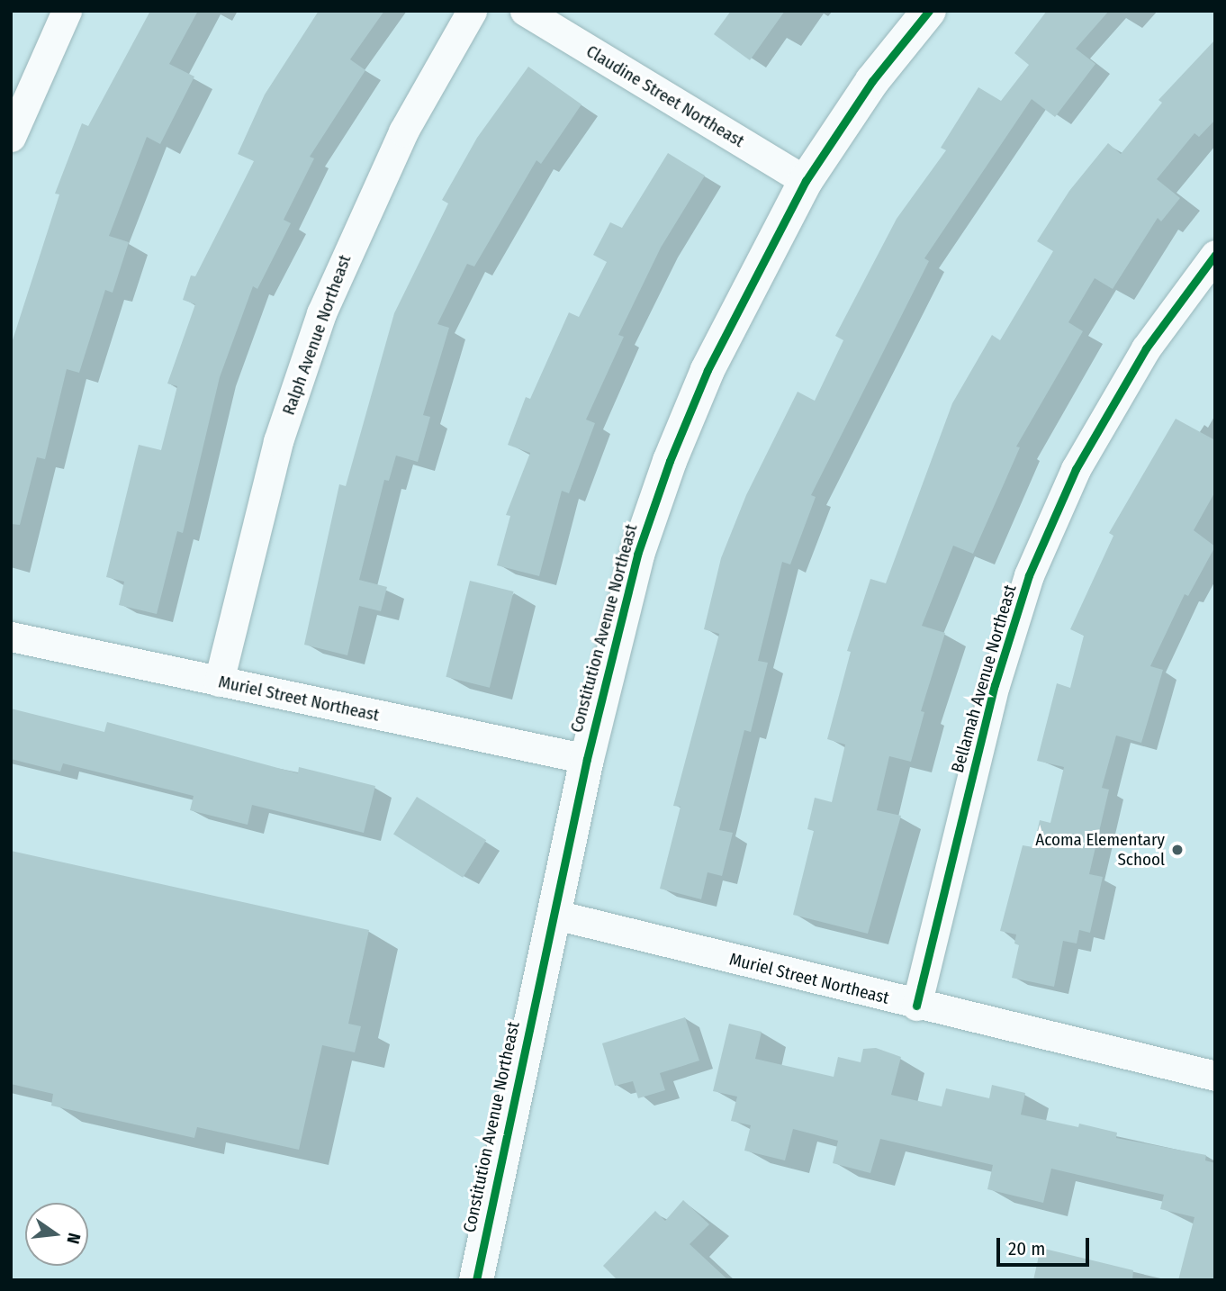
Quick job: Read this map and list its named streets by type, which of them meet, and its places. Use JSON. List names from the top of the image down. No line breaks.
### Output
{"streets":{"street":["Claudine Street Northeast","Ralph Avenue Northeast","Constitution Avenue Northeast","Bellamah Avenue Northeast","Muriel Street Northeast"]},"crossings":[["Claudine Street Northeast","Constitution Avenue Northeast"],["Ralph Avenue Northeast","Muriel Street Northeast"],["Constitution Avenue Northeast","Muriel Street Northeast"],["Bellamah Avenue Northeast","Muriel Street Northeast"]],"places":["Acoma Elementary School"],"scale_bar":"20 m","north":"right"}
